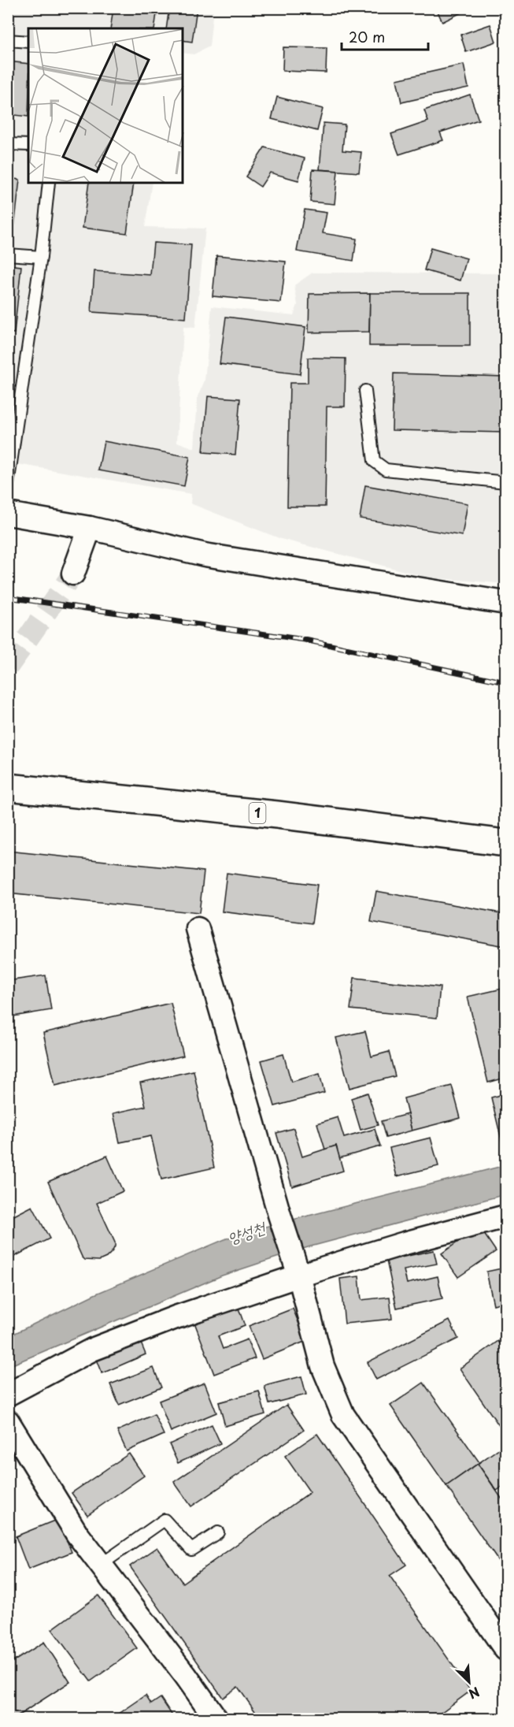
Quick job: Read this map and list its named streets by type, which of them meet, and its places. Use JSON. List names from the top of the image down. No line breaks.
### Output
{"streets":{"main road":["1"]},"water":["양성천"],"scale_bar":"20 m","north":"bottom right"}
